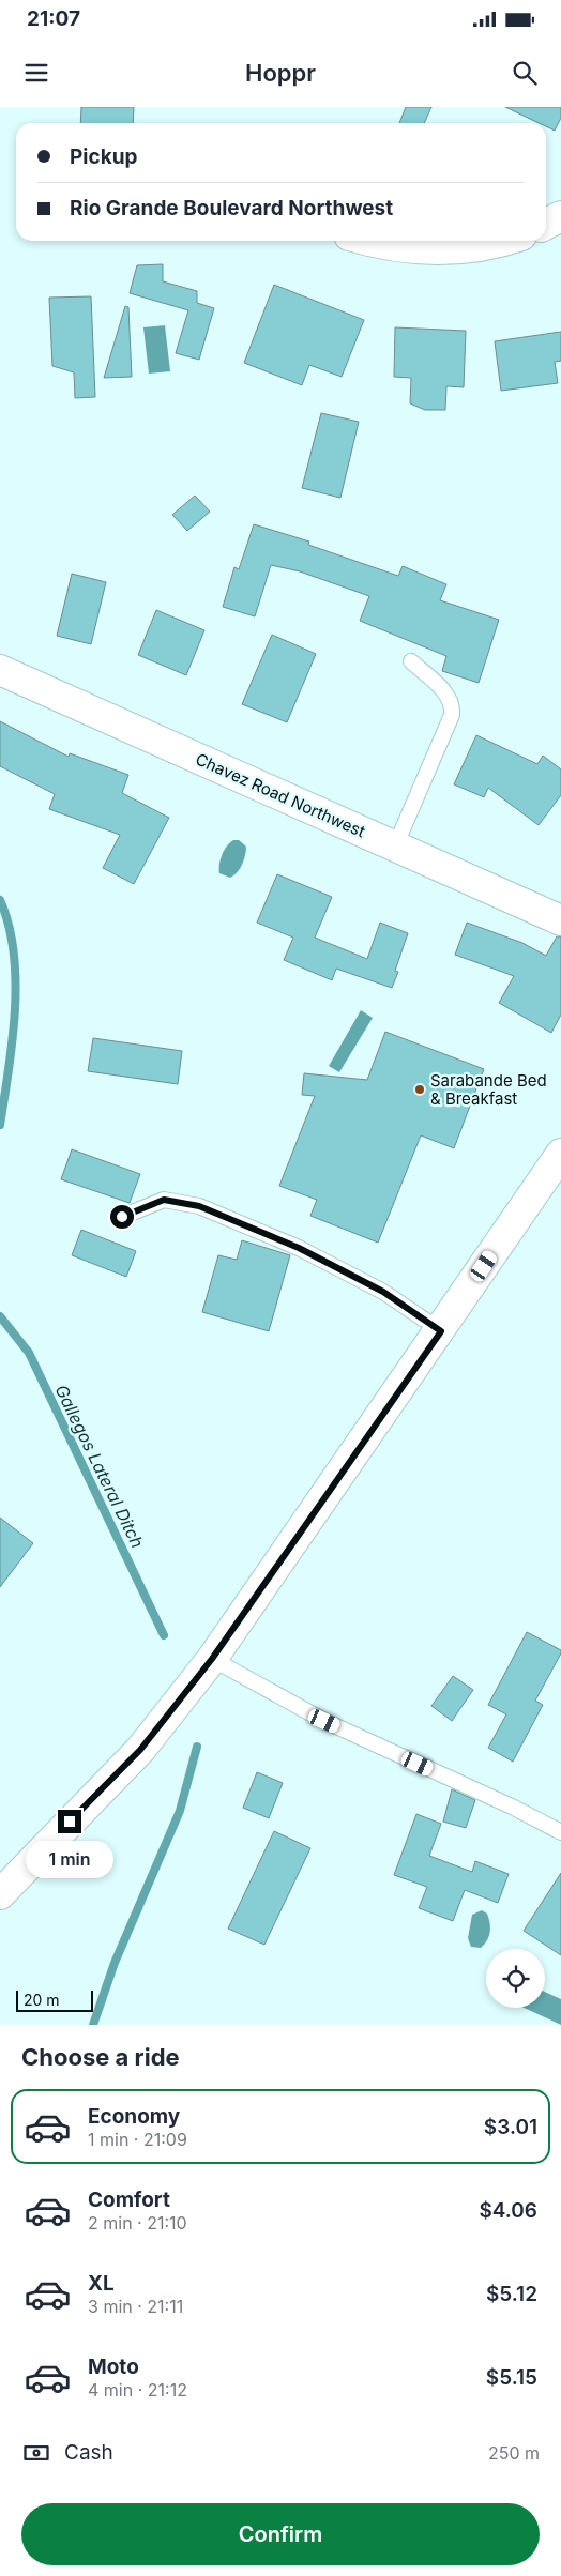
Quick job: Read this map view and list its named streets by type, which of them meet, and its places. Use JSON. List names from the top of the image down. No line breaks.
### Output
{"streets":{"street":["Chavez Road Northwest"]},"water":["Gallegos Lateral Ditch"],"places":["Sarabande Bed & Breakfast"],"scale_bar":"20 m","page":{"status":"21:07","header":"Hoppr","banner":["Pickup","Rio Grande Boulevard Northwest"],"bubble":"1 min","scale":"20 m","heading":"Choose a ride","list":[{"name":"Economy","note":"1 min · 21:09","value":"$3.01"},{"name":"Comfort","note":"2 min · 21:10","value":"$4.06"},{"name":"XL","note":"3 min · 21:11","value":"$5.12"},{"name":"Moto","note":"4 min · 21:12","value":"$5.15"}],"pay":["Cash","250 m"],"buttons":"Confirm"}}
